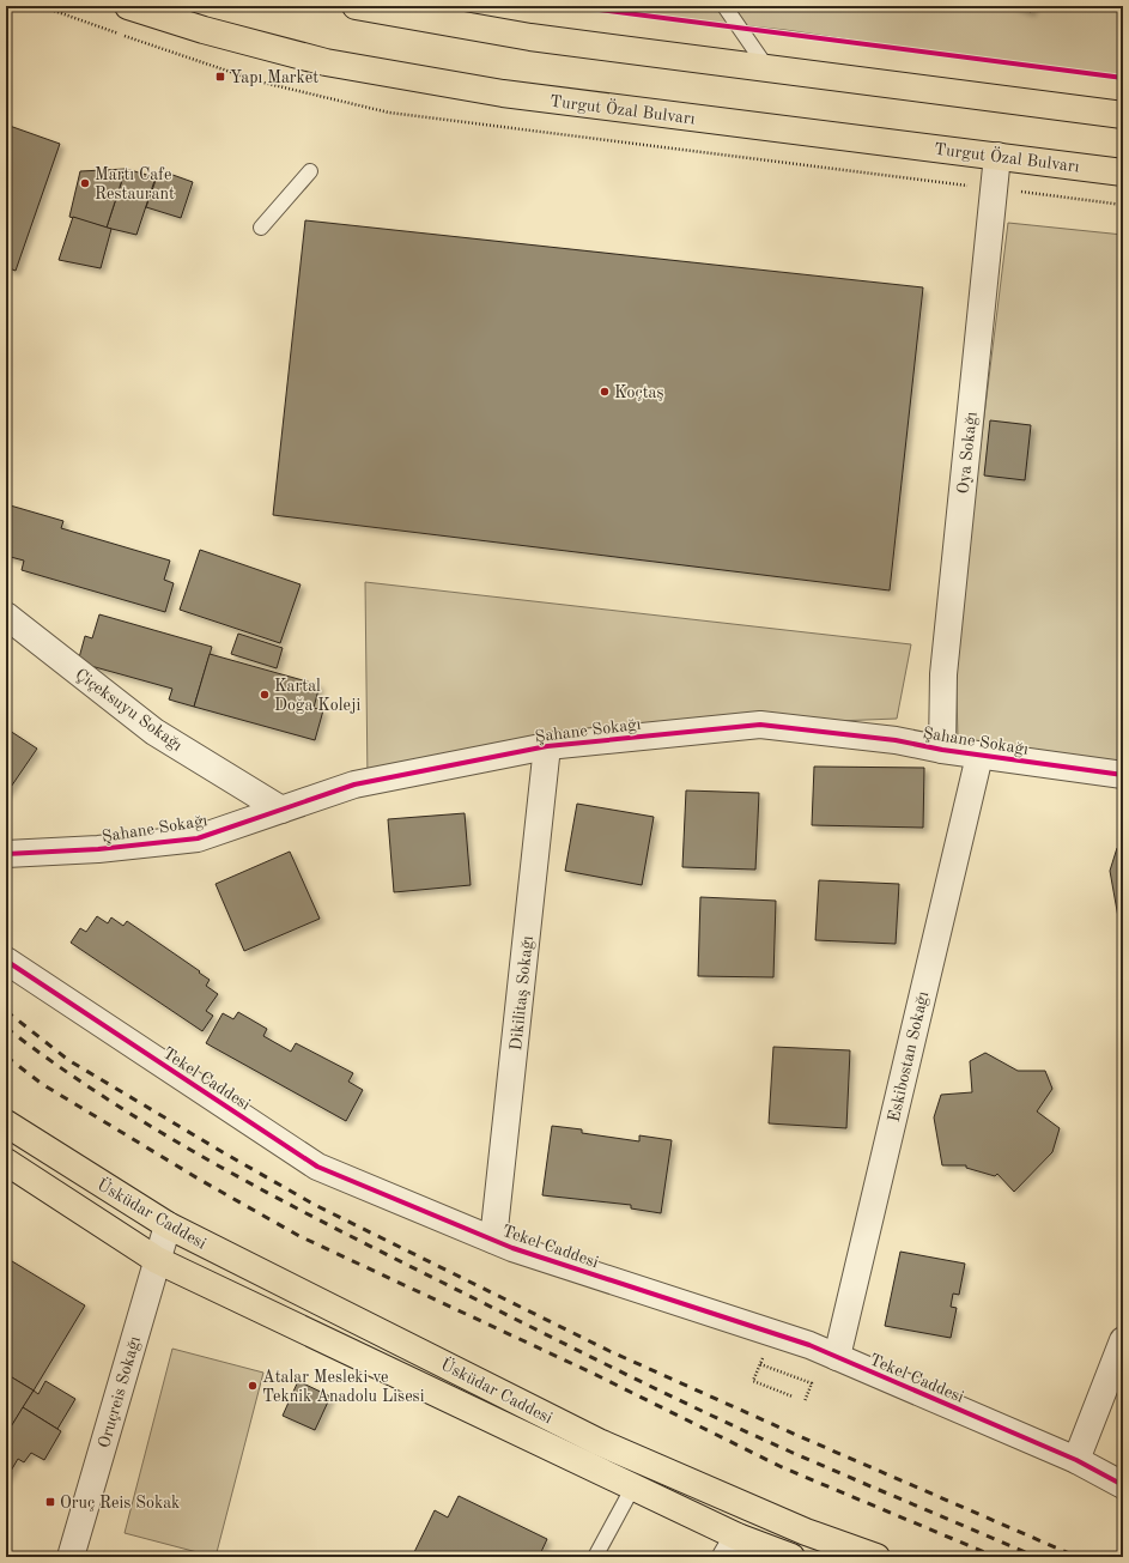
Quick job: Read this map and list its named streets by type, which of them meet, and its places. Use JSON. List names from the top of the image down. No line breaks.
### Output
{"streets":{"main road":["Turgut Özal Bulvarı","Üsküdar Caddesi"],"street":["Oya Sokağı","Çiçeksuyu Sokağı","Şahane Sokağı","Dikilitaş Sokağı","Eskibostan Sokağı","Tekel Caddesi","Oruçreis Sokağı"]},"crossings":[["Turgut Özal Bulvarı","Oya Sokağı"],["Oya Sokağı","Şahane Sokağı"],["Çiçeksuyu Sokağı","Şahane Sokağı"],["Şahane Sokağı","Dikilitaş Sokağı"],["Şahane Sokağı","Eskibostan Sokağı"],["Dikilitaş Sokağı","Tekel Caddesi"],["Eskibostan Sokağı","Tekel Caddesi"],["Üsküdar Caddesi","Oruçreis Sokağı"]],"places":{"transit":["Yapı Market","Oruç Reis Sokak"],"other":["Martı Cafe Restaurant","Koçtaş","Kartal Doğa Koleji","Atalar Mesleki ve Teknik Anadolu Lisesi"]}}
